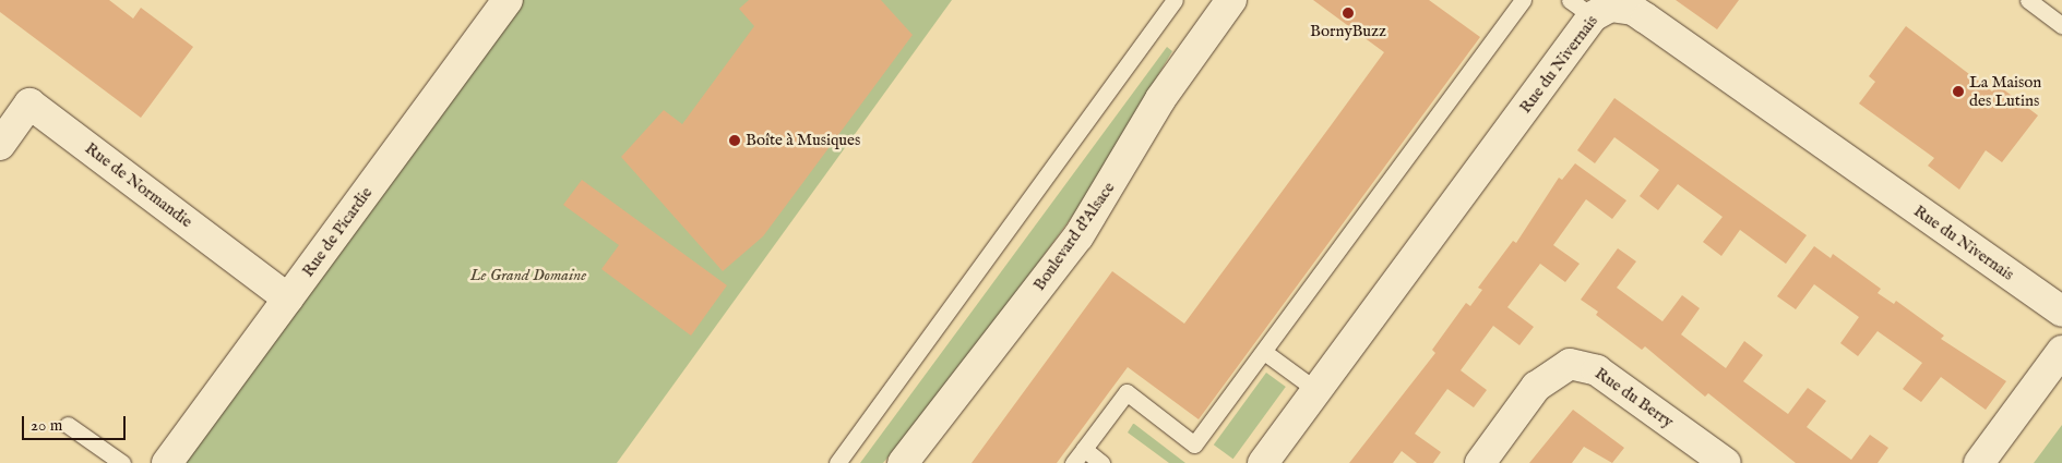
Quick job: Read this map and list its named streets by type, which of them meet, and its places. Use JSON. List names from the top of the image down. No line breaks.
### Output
{"streets":{"street":["Rue du Nivernais","Rue de Normandie","Rue de Picardie","Boulevard d'Alsace","Rue du Berry"]},"crossings":[["Rue de Normandie","Rue de Picardie"]],"parks":["Le Grand Domaine"],"places":["BornyBuzz","La Maison des Lutins","Boîte à Musiques"],"scale_bar":"20 m"}
